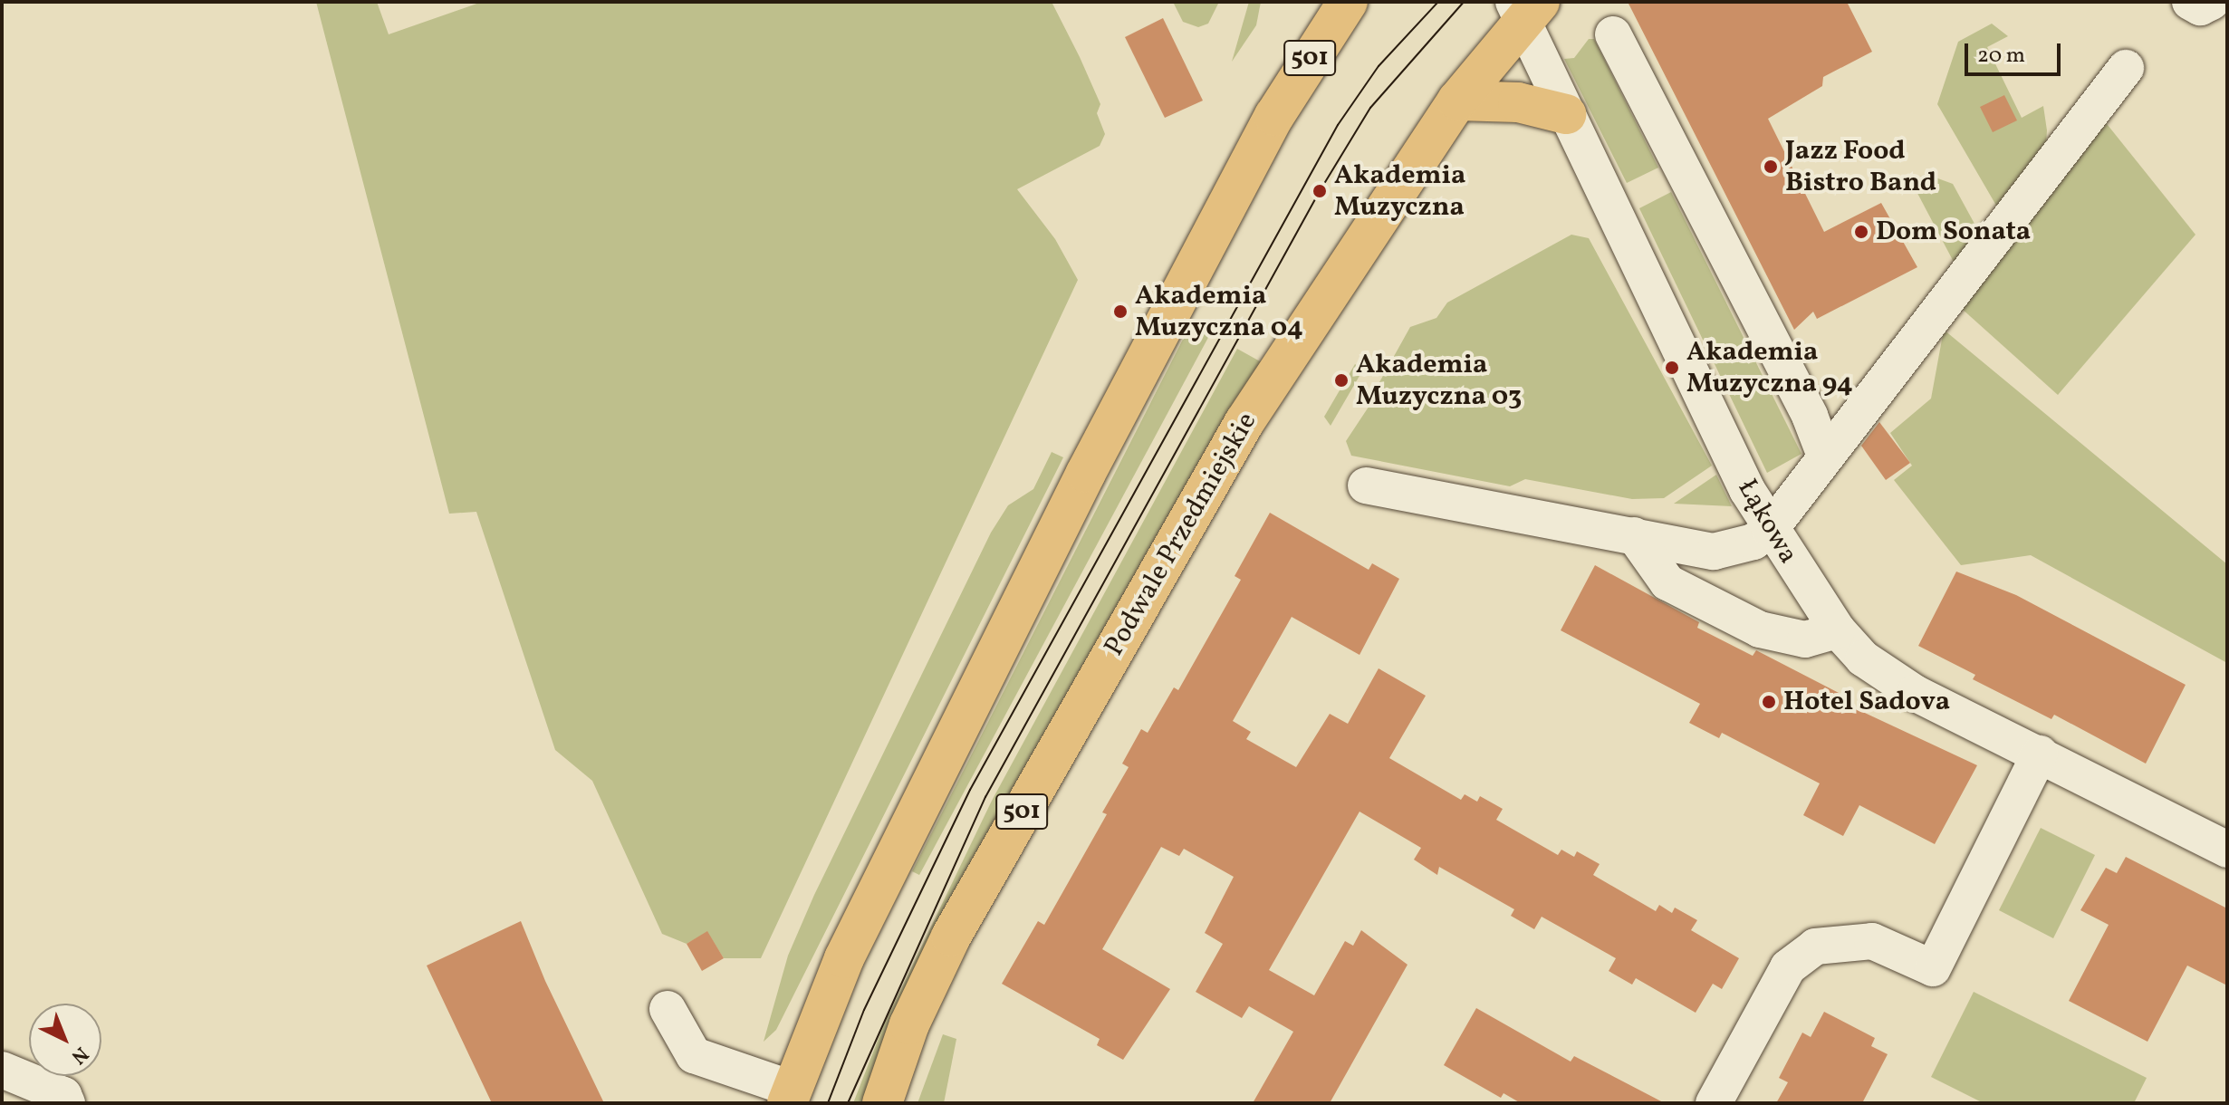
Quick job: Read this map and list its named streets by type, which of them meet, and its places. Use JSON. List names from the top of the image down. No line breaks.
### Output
{"streets":{"main road":["501","Podwale Przedmiejskie"],"street":["Łąkowa"]},"crossings":[["Łąkowa","Podwale Przedmiejskie"]],"places":["Jazz Food Bistro Band","Akademia Muzyczna","Dom Sonata","Akademia Muzyczna 04","Akademia Muzyczna 94","Akademia Muzyczna 03","Hotel Sadova"],"scale_bar":"20 m","north":"bottom right"}
